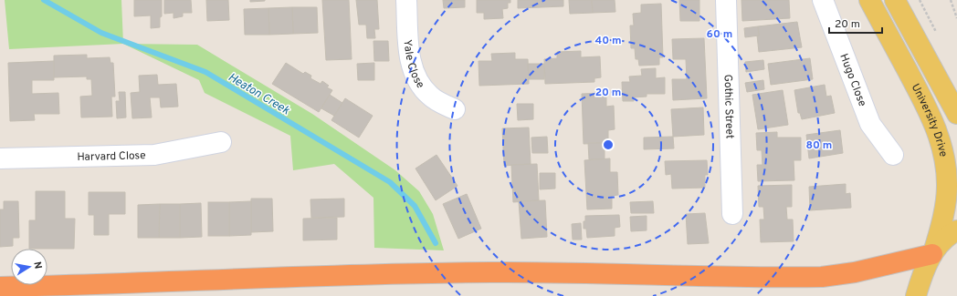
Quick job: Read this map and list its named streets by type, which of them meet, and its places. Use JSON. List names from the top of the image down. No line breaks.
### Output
{"streets":{"main road":["University Drive"],"street":["Yale Close","Hugo Close","Gothic Street","Harvard Close"]},"water":["Heaton Creek"],"scale_bar":"20 m","north":"right","rings":["60 m","40 m","20 m","80 m"]}
